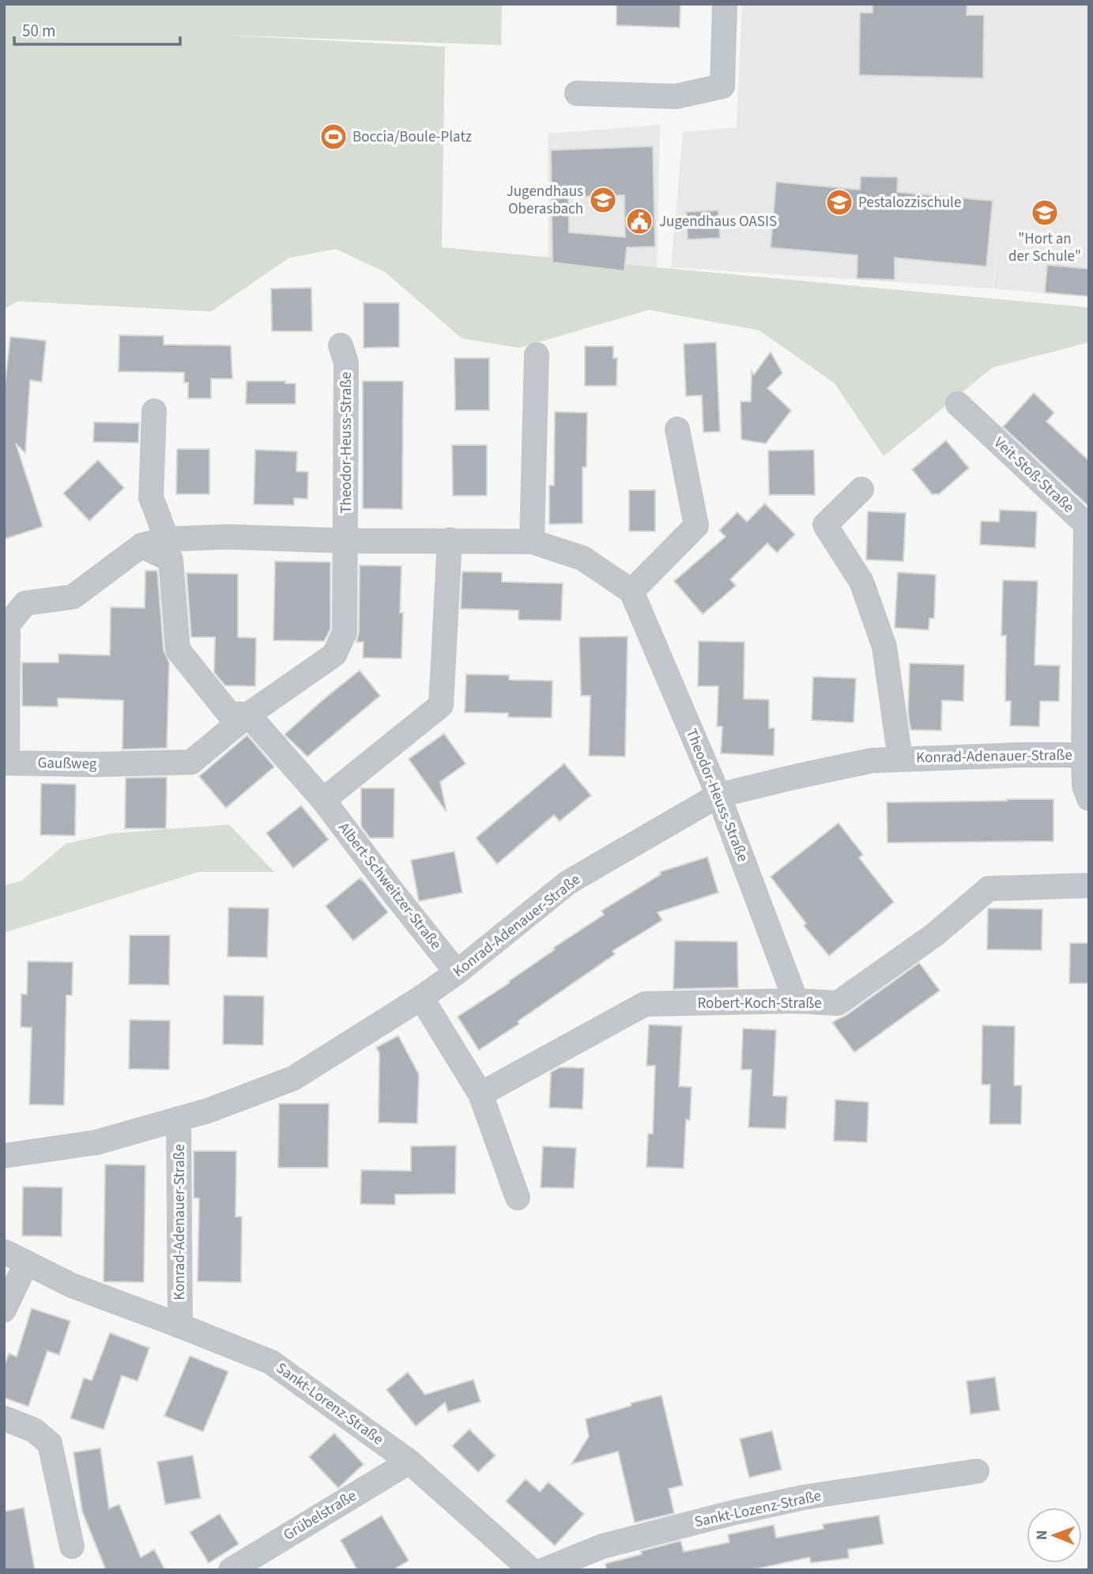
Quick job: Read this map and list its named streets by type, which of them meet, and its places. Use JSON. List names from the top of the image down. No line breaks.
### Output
{"streets":{"street":["Theodor-Heuss-Straße","Veit-Stoß-Straße","Konrad-Adenauer-Straße","Gaußweg","Albert-Schweitzer-Straße","Robert-Koch-Straße","Sankt-Lorenz-Straße","Sankt-Lozenz-Straße","Grübelstraße"]},"crossings":[["Theodor-Heuss-Straße","Konrad-Adenauer-Straße"],["Theodor-Heuss-Straße","Robert-Koch-Straße"],["Veit-Stoß-Straße","Konrad-Adenauer-Straße"],["Konrad-Adenauer-Straße","Albert-Schweitzer-Straße"],["Konrad-Adenauer-Straße","Sankt-Lorenz-Straße"],["Gaußweg","Albert-Schweitzer-Straße"],["Sankt-Lorenz-Straße","Grübelstraße"]],"places":{"sports":["Boccia/Boule-Platz"],"school or university":["Jugendhaus Oberasbach","Pestalozzischule","\"Hort an der Schule\""],"public building":["Jugendhaus OASIS"]},"scale_bar":"50 m","north":"left"}
